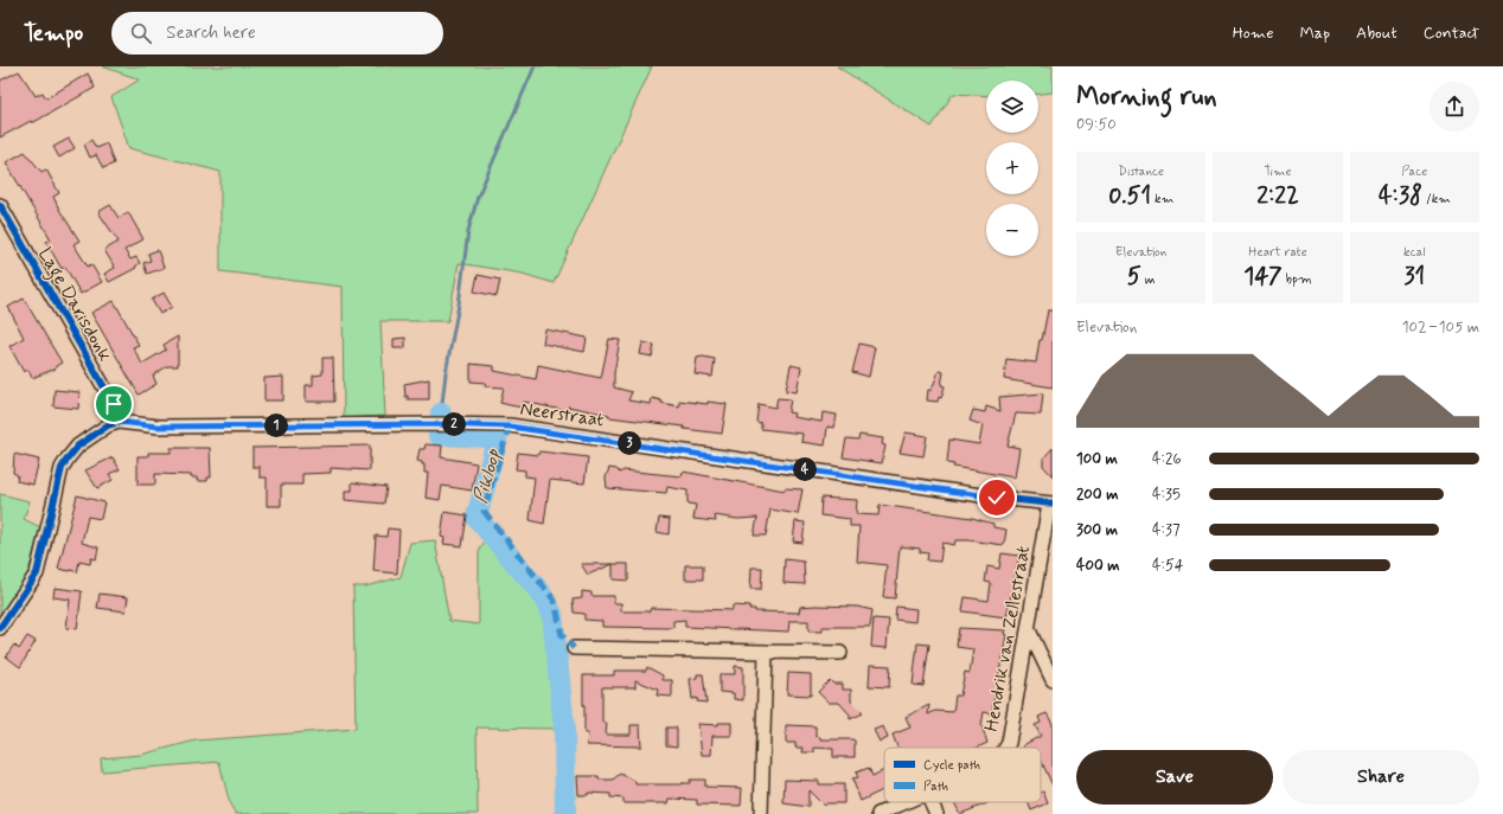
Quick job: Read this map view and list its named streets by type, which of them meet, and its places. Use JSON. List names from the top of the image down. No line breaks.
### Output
{"streets":{"street":["Lage Darisdonk","Neerstraat","Hendrik van Zellestraat"]},"crossings":[["Lage Darisdonk","Neerstraat"],["Neerstraat","Hendrik van Zellestraat"]],"water":["Pikloop"],"legend":["Cycle path","Path"],"page":{"header":"Tempo","search":"Search here","nav":["Home","Map","About","Contact"],"heading":["Morning run","09:50"],"map_buttons":["+","−"],"stats":[["Distance","0.51 km"],["Time","2:22"],["Pace","4:38 /km"],["Elevation","5 m"],["Heart rate","147 bpm"],["kcal","31"]],"chart":["Elevation","102–105 m"],"pins":["2","1","3","4"],"list":[{"name":"100 m","note":"4:26"},{"name":"200 m","note":"4:35"},{"name":"300 m","note":"4:37"},{"name":"400 m","note":"4:54"}],"buttons":["Save","Share"]}}
